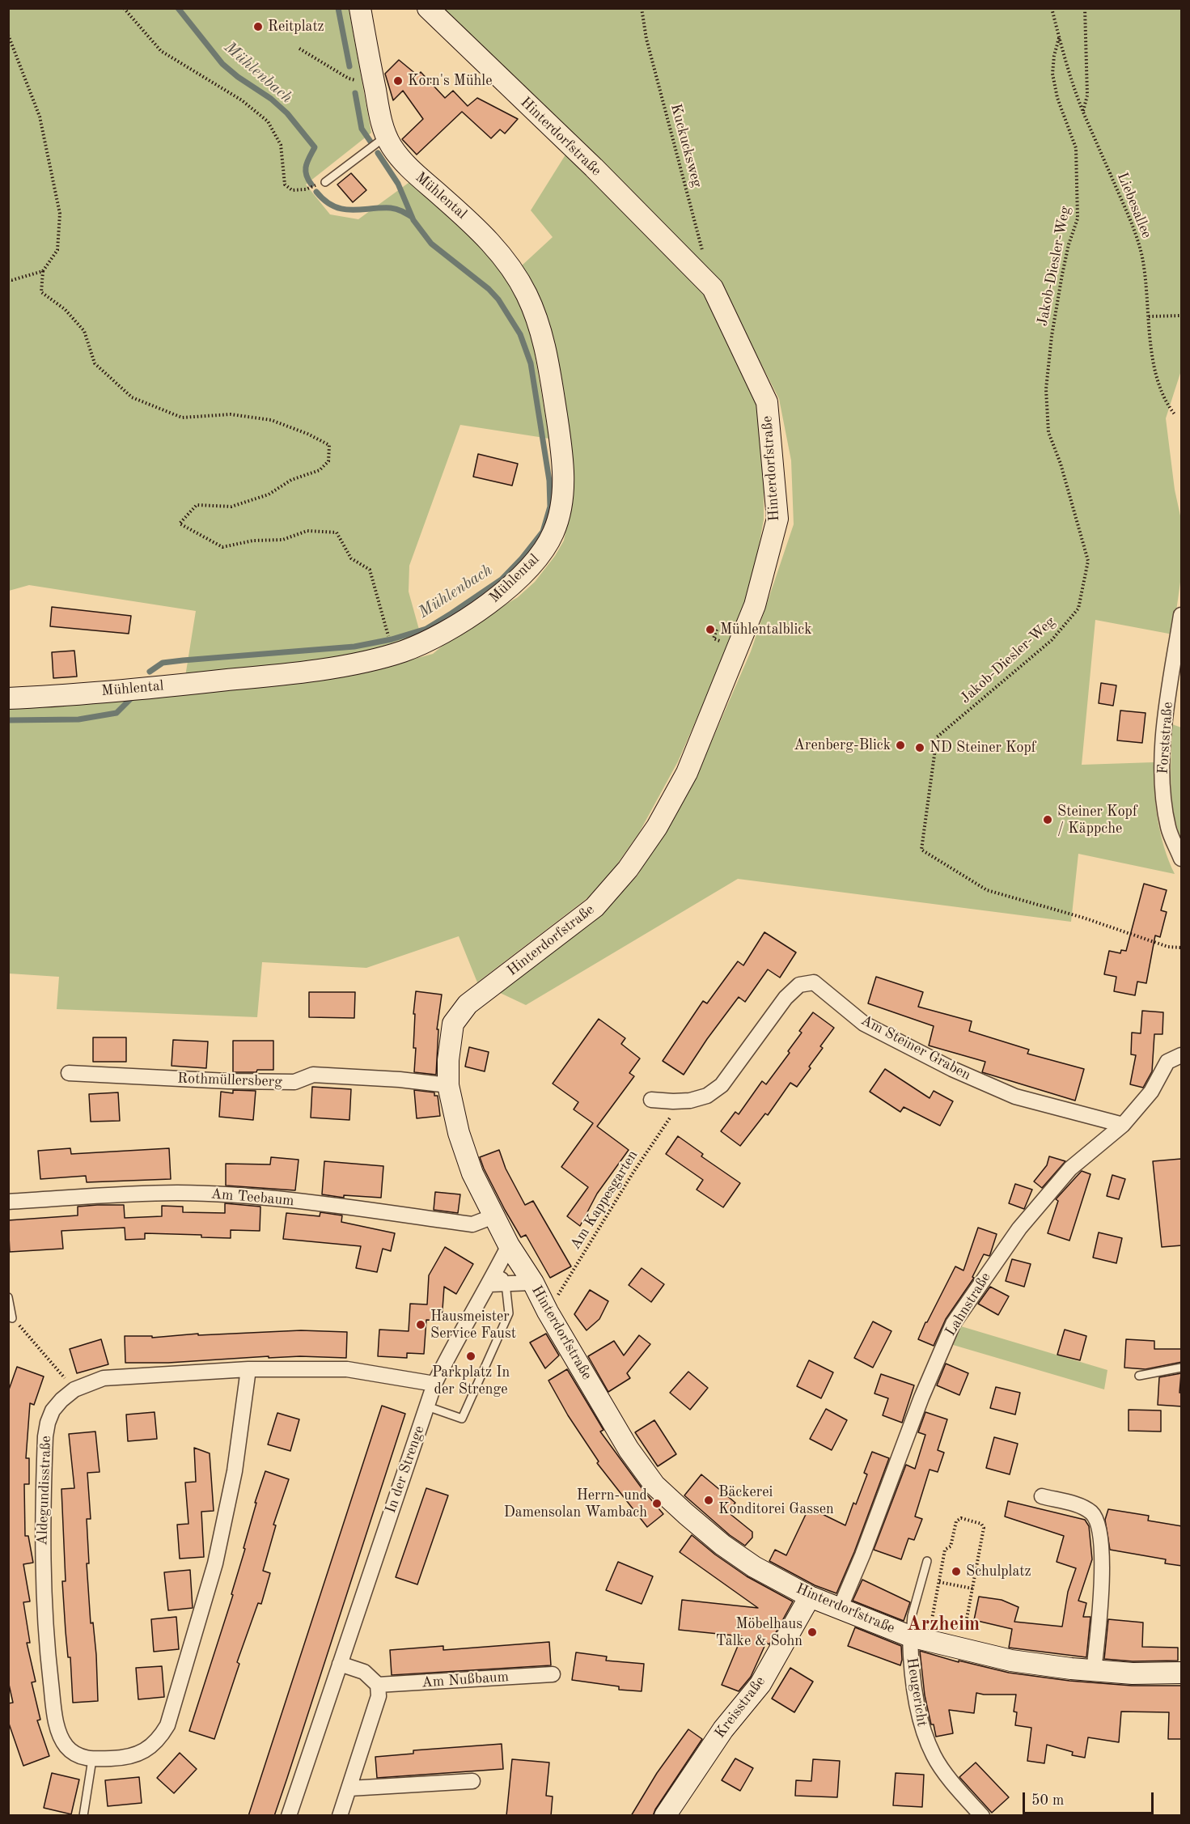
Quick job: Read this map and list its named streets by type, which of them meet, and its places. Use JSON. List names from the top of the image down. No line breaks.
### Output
{"streets":{"street":["Hinterdorfstraße","Mühlental","Forststraße","Am Steiner Graben","Rothmüllersberg","Am Teebaum","Lahnstraße","In der Strenge","Aldegundisstraße","Am Nußbaum","Heugericht","Kreisstraße"],"path":["Kuckucksweg","Liebesallee","Jakob-Diesler-Weg","Am Kappesgarten"]},"crossings":[["Hinterdorfstraße","Rothmüllersberg"],["Hinterdorfstraße","Am Teebaum"],["Hinterdorfstraße","Am Kappesgarten"],["Hinterdorfstraße","Lahnstraße"],["Hinterdorfstraße","In der Strenge"],["Hinterdorfstraße","Heugericht"],["Hinterdorfstraße","Kreisstraße"],["Liebesallee","Jakob-Diesler-Weg"],["Am Steiner Graben","Am Kappesgarten"],["Am Steiner Graben","Lahnstraße"],["In der Strenge","Aldegundisstraße"]],"districts":["Arzheim"],"water":["Mühlenbach"],"places":["Reitplatz","Korn's Mühle","Mühlentalblick","Arenberg-Blick","ND Steiner Kopf","Steiner Kopf / Käppche","Hausmeister Service Faust","Parkplatz In der Strenge","Bäckerei Konditorei Gassen","Herrn- und Damensolan Wambach","Schulplatz","Möbelhaus Talke & Sohn"],"scale_bar":"50 m"}
